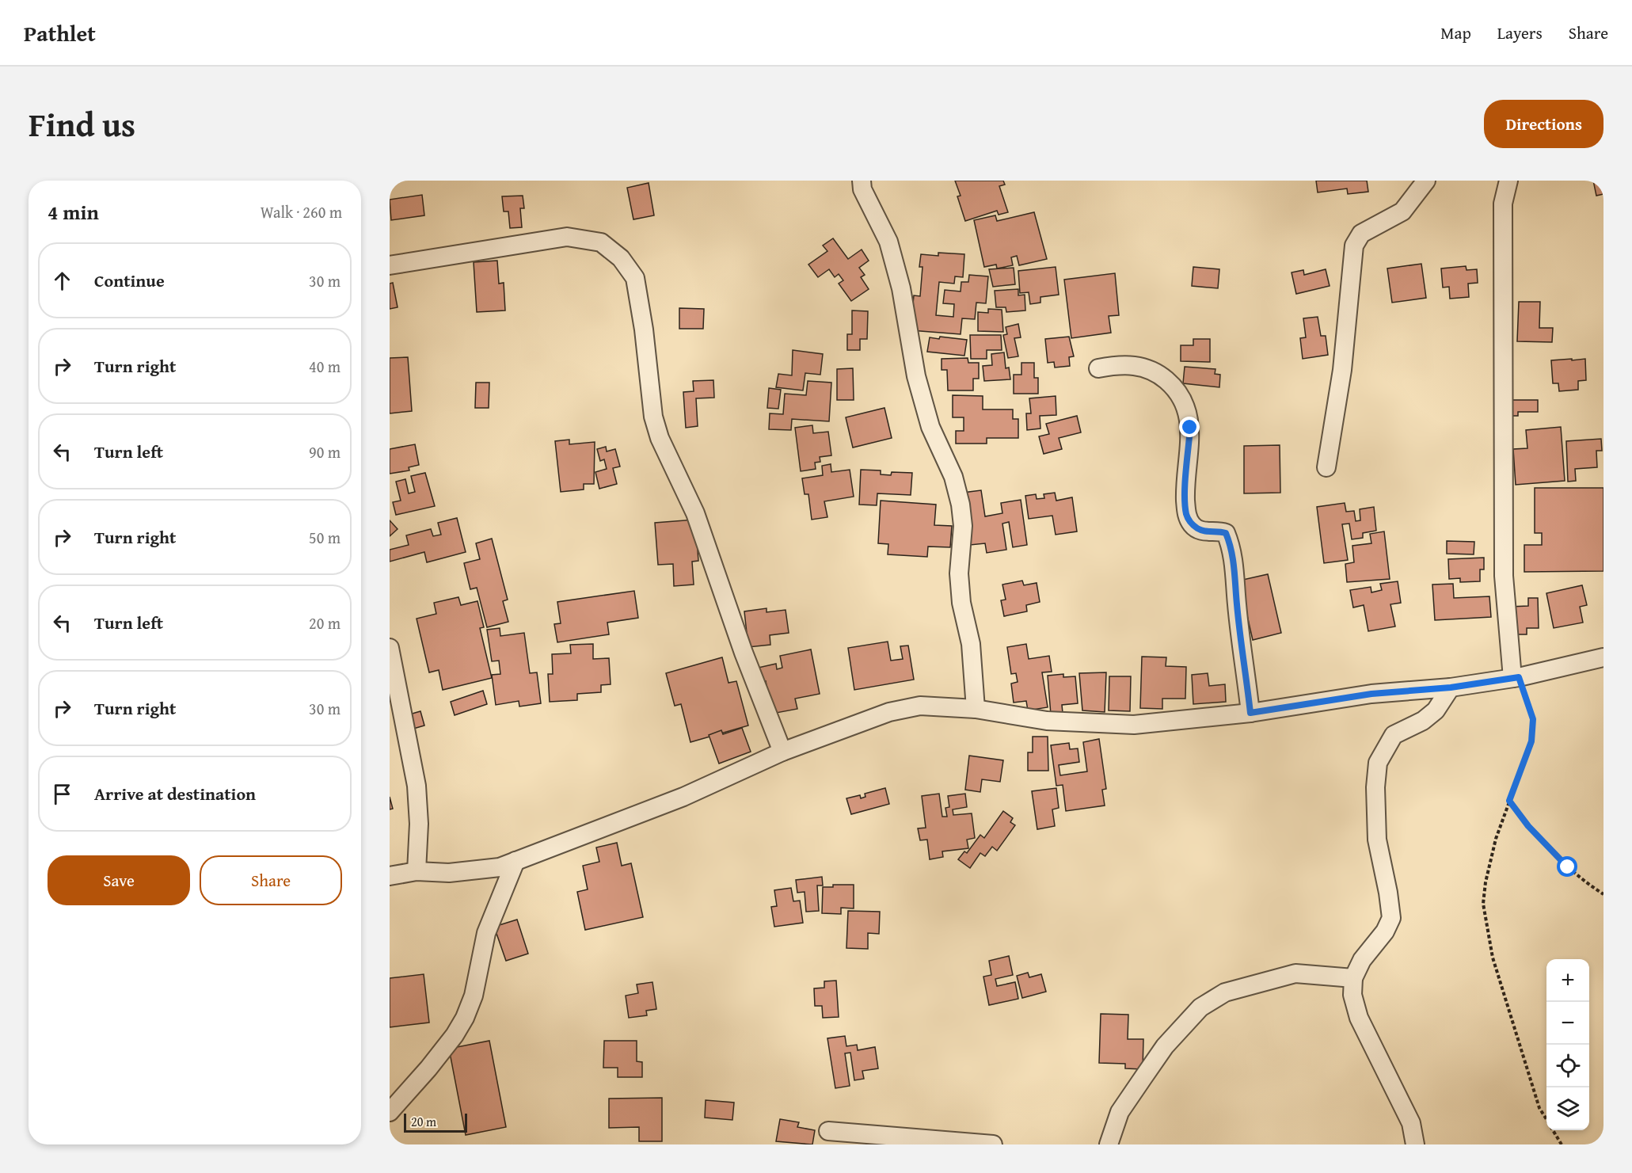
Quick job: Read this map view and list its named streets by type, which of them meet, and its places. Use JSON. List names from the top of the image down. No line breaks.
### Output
{"scale_bar":"20 m","page":{"header":"Pathlet","nav":["Map","Layers","Share"],"title":"Find us","buttons":["Directions",["Save","Share"]],"heading":["4 min","Walk · 260 m"],"list":[["Continue","30 m"],["Turn right","40 m"],["Turn left","90 m"],["Turn right","50 m"],["Turn left","20 m"],["Turn right","30 m"],"Arrive at destination"],"map_buttons":["+","−"],"scale":"20 m"}}
